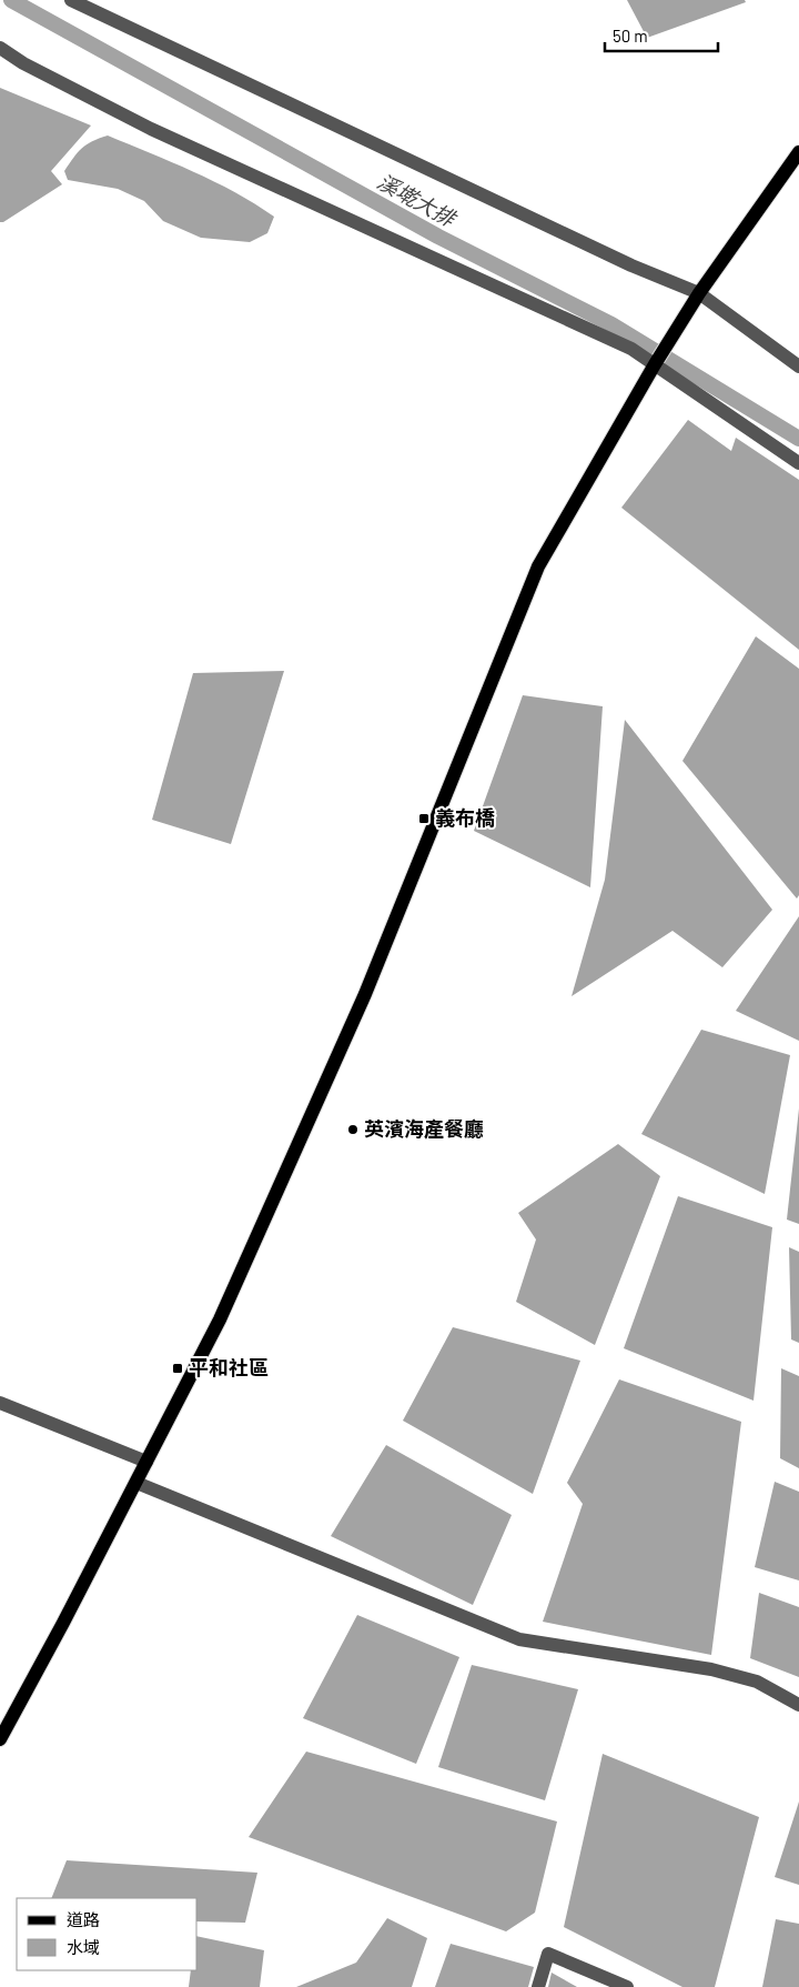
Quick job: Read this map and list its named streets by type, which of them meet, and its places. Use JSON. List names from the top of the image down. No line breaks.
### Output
{"water":["溪墘大排"],"places":{"transit":["義布橋","平和社區"],"other":["英濱海產餐廳"]},"legend":["道路","水域"],"scale_bar":"50 m"}
